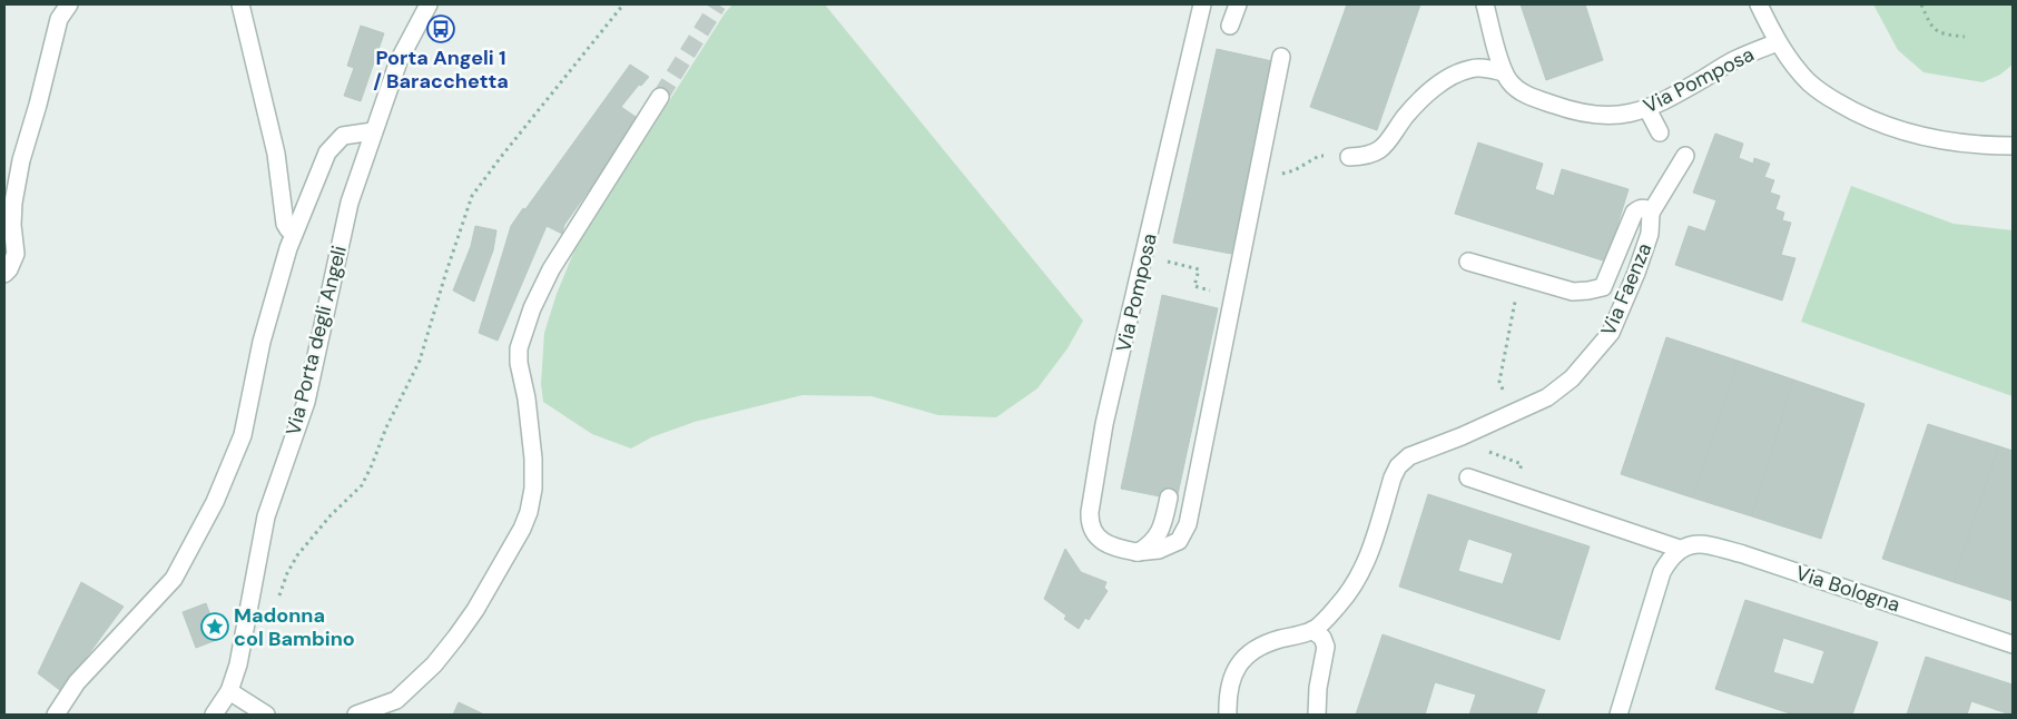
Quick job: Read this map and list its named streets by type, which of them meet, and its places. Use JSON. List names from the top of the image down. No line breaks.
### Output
{"streets":{"street":["Via Pomposa","Via Faenza","Via Porta degli Angeli","Via Bologna"]},"places":{"bus stop":["Porta Angeli 1 / Baracchetta"],"place":["Madonna col Bambino"]}}
